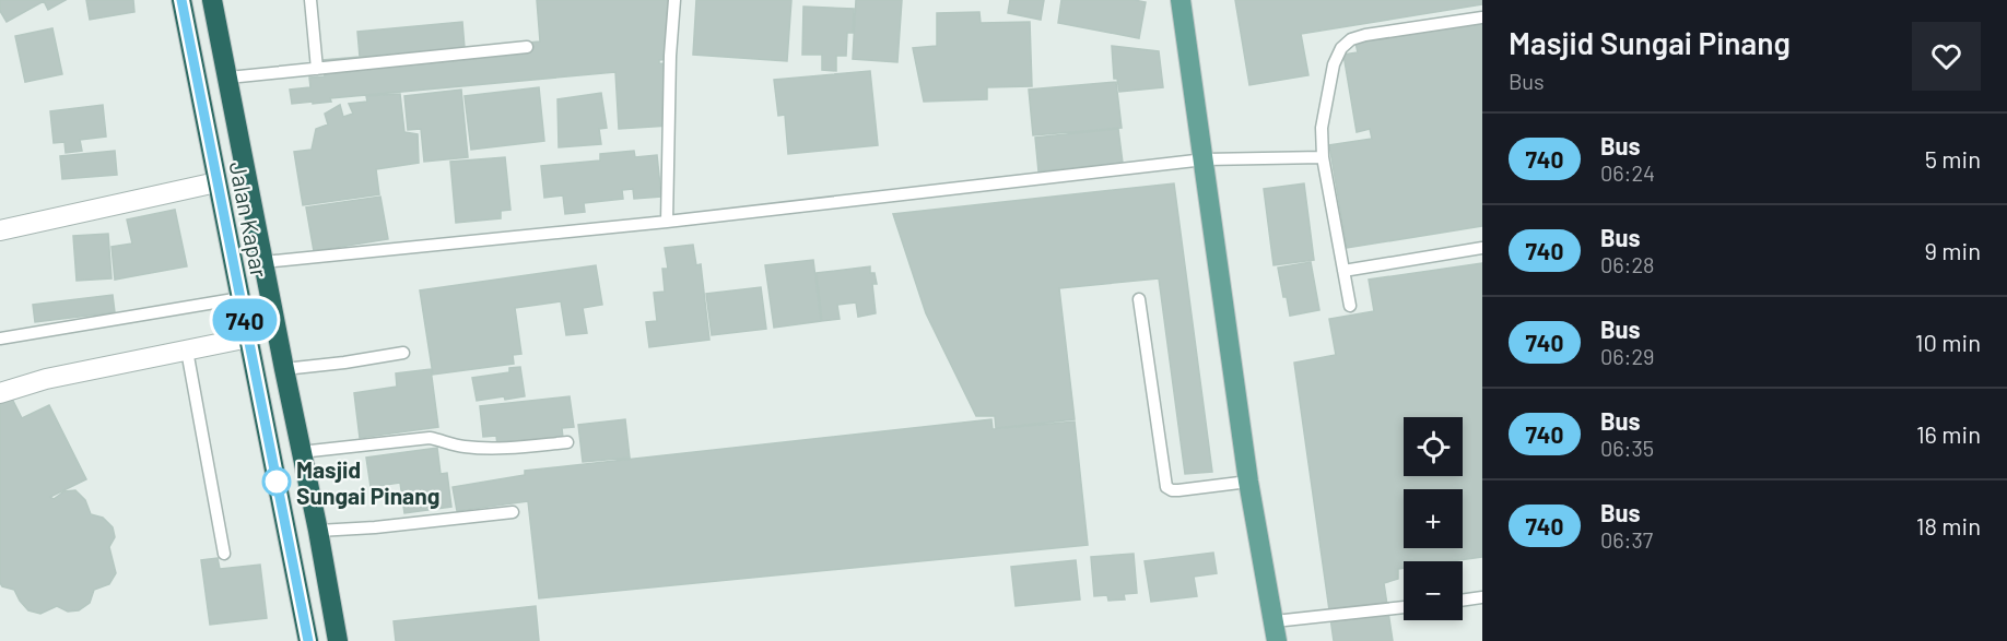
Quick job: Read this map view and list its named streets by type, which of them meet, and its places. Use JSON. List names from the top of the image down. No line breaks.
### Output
{"streets":{"highway":["Jalan Kapar"]},"places":["Masjid Sungai Pinang"],"lines":["bus line 740"],"page":{"on_map":"740","heading":["Masjid Sungai Pinang","Bus"],"list":[{"mark":"740","name":"Bus","note":"06:24","value":"5 min"},{"mark":"740","name":"Bus","note":"06:28","value":"9 min"},{"mark":"740","name":"Bus","note":"06:29","value":"10 min"},{"mark":"740","name":"Bus","note":"06:35","value":"16 min"},{"mark":"740","name":"Bus","note":"06:37","value":"18 min"}],"map_buttons":["+","−"]}}
